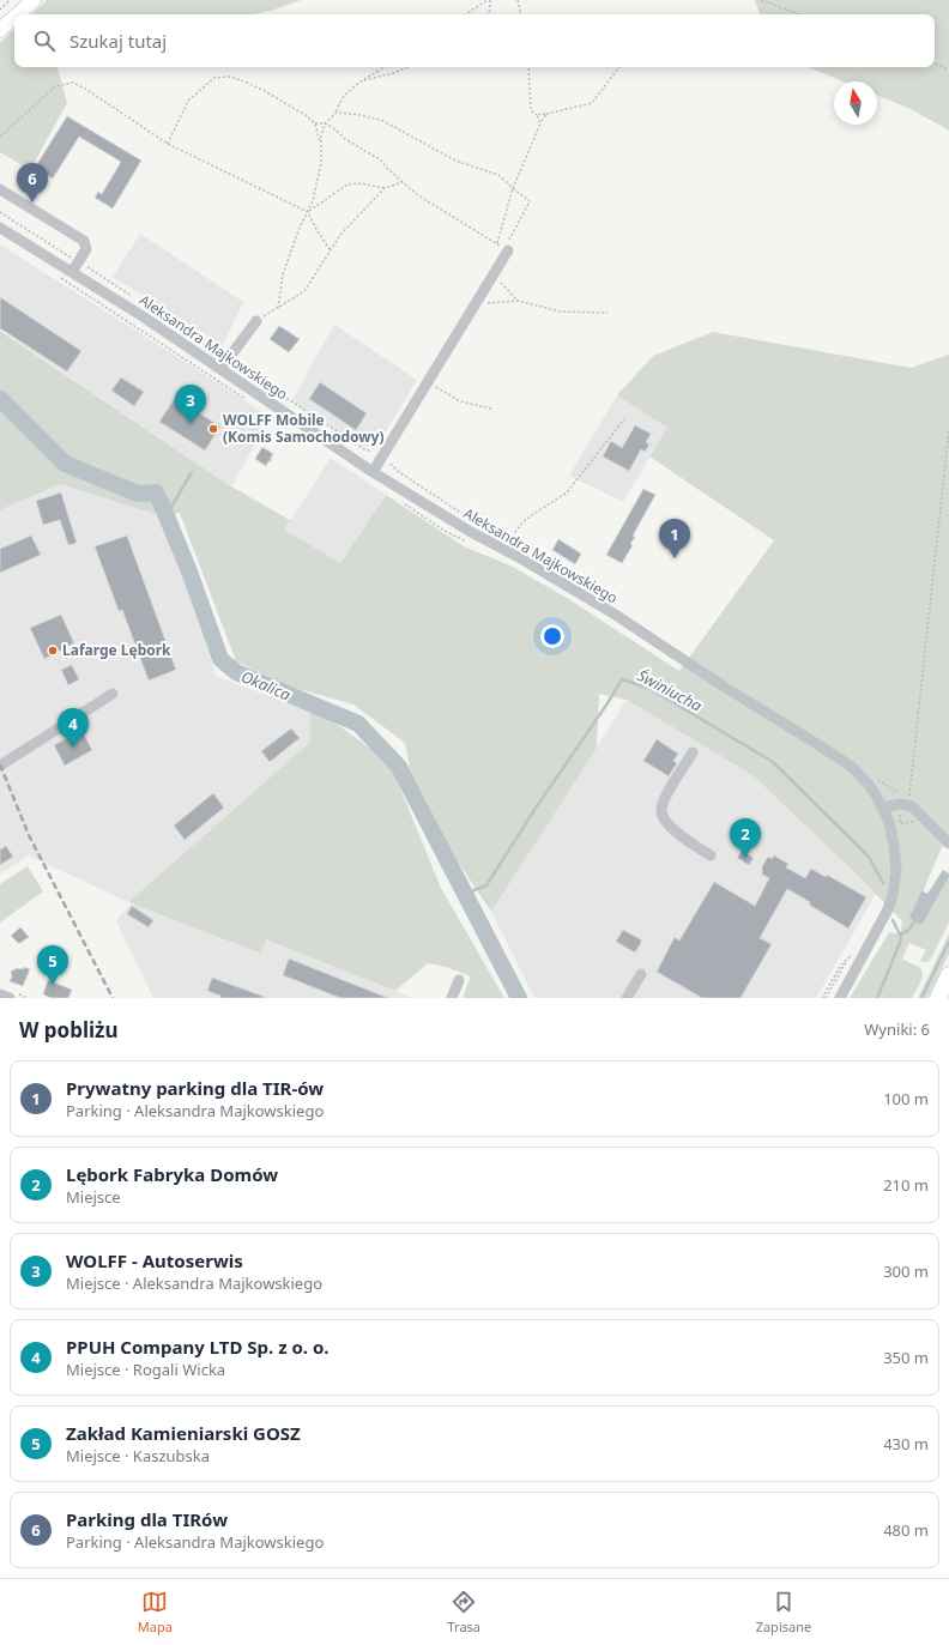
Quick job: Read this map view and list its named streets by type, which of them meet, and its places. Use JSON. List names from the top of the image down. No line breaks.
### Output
{"streets":{"street":["Aleksandra Majkowskiego"]},"water":["Okalica","Świniucha"],"places":["WOLFF Mobile (Komis Samochodowy)","Lafarge Lębork"],"north":"top","page":{"search":"Szukaj tutaj","pins":["6","3","1","4","2","5"],"heading":["W pobliżu","Wyniki: 6"],"list":[{"mark":"1","name":"Prywatny parking dla TIR-ów","note":"Parking · Aleksandra Majkowskiego","value":"100 m"},{"mark":"2","name":"Lębork Fabryka Domów","note":"Miejsce","value":"210 m"},{"mark":"3","name":"WOLFF - Autoserwis","note":"Miejsce · Aleksandra Majkowskiego","value":"300 m"},{"mark":"4","name":"PPUH Company LTD Sp. z o. o.","note":"Miejsce · Rogali Wicka","value":"350 m"},{"mark":"5","name":"Zakład Kamieniarski GOSZ","note":"Miejsce · Kaszubska","value":"430 m"},{"mark":"6","name":"Parking dla TIRów","note":"Parking · Aleksandra Majkowskiego","value":"480 m"}],"nav":["Mapa","Trasa","Zapisane"]}}
